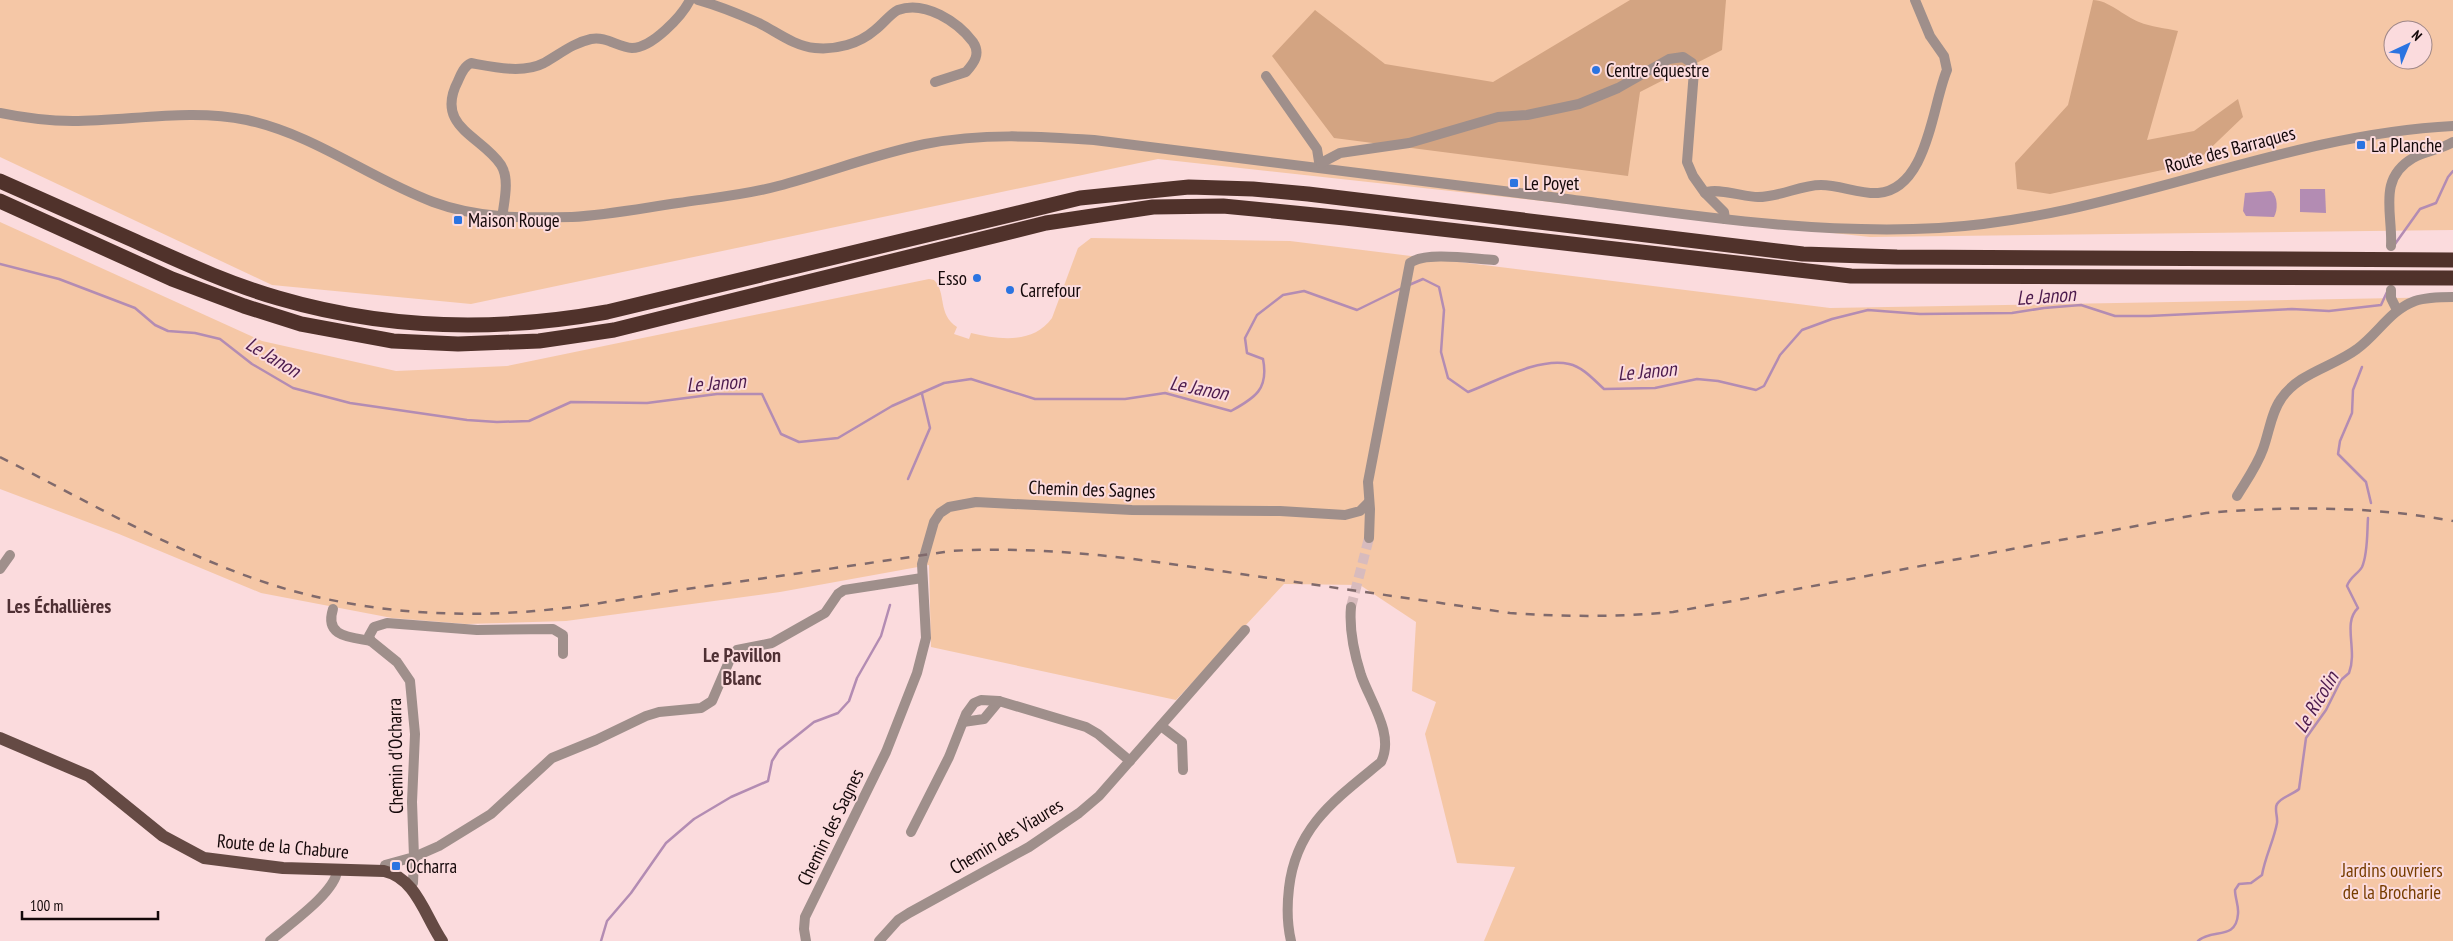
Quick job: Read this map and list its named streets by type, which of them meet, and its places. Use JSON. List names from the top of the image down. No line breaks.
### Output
{"streets":{"main road":["Route de la Chabure"],"street":["Route des Barraques","Chemin des Sagnes","Chemin d'Ocharra","Chemin des Viaures"]},"crossings":[["Chemin d'Ocharra","Route de la Chabure"]],"districts":["Les Échallières","Le Pavillon Blanc"],"water":["Le Janon","Le Ricolin"],"parks":["Jardins ouvriers de la Brocharie"],"places":{"other":["Centre équestre","Esso","Carrefour"],"transit":["La Planche","Le Poyet","Maison Rouge","Ocharra"]},"scale_bar":"100 m","north":"top right"}
